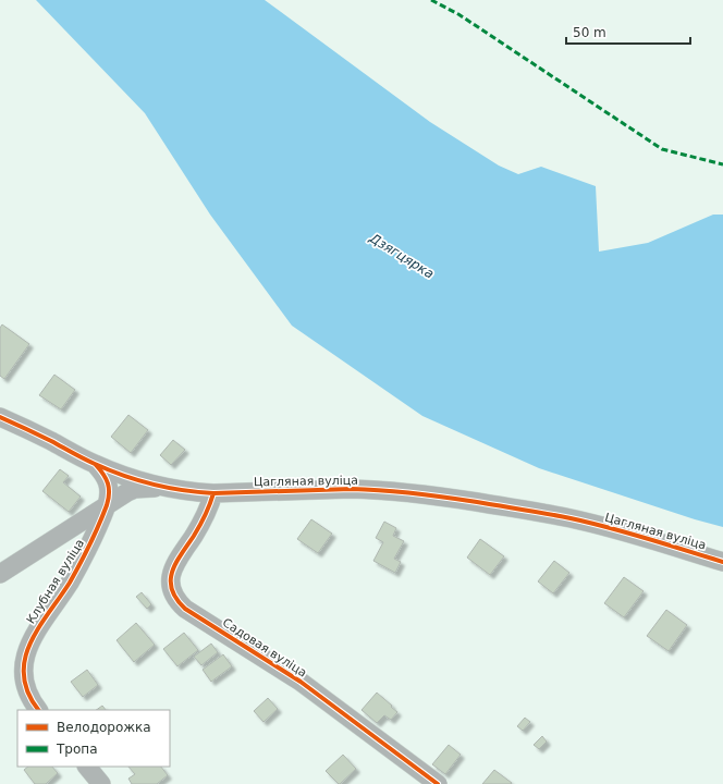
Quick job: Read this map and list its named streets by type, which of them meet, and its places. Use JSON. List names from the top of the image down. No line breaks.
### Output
{"streets":{"street":["Цагляная вуліца","Клубная вуліца","Садовая вуліца"]},"crossings":[["Цагляная вуліца","Клубная вуліца"],["Цагляная вуліца","Садовая вуліца"]],"water":["Дзягцярка"],"legend":["Велодорожка","Тропа"],"scale_bar":"50 m"}
